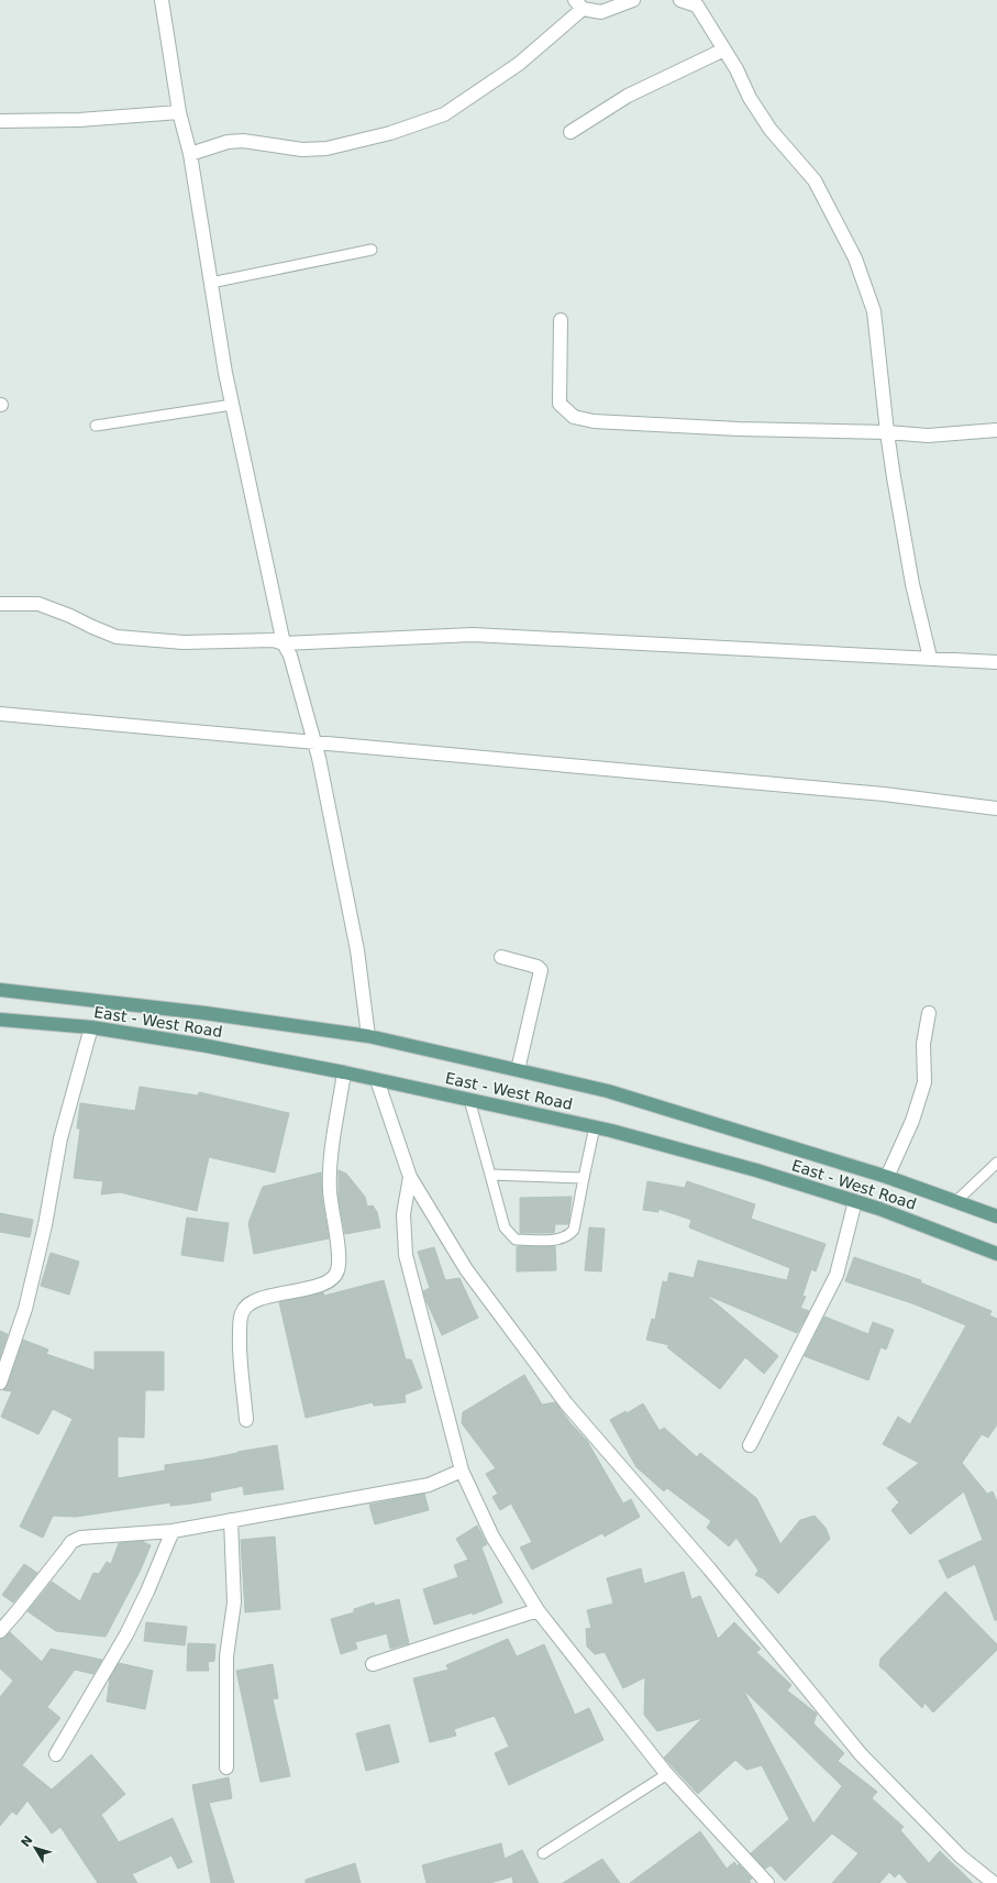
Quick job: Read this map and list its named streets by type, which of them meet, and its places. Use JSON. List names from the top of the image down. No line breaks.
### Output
{"streets":{"main road":["East - West Road"]},"north":"top left"}
